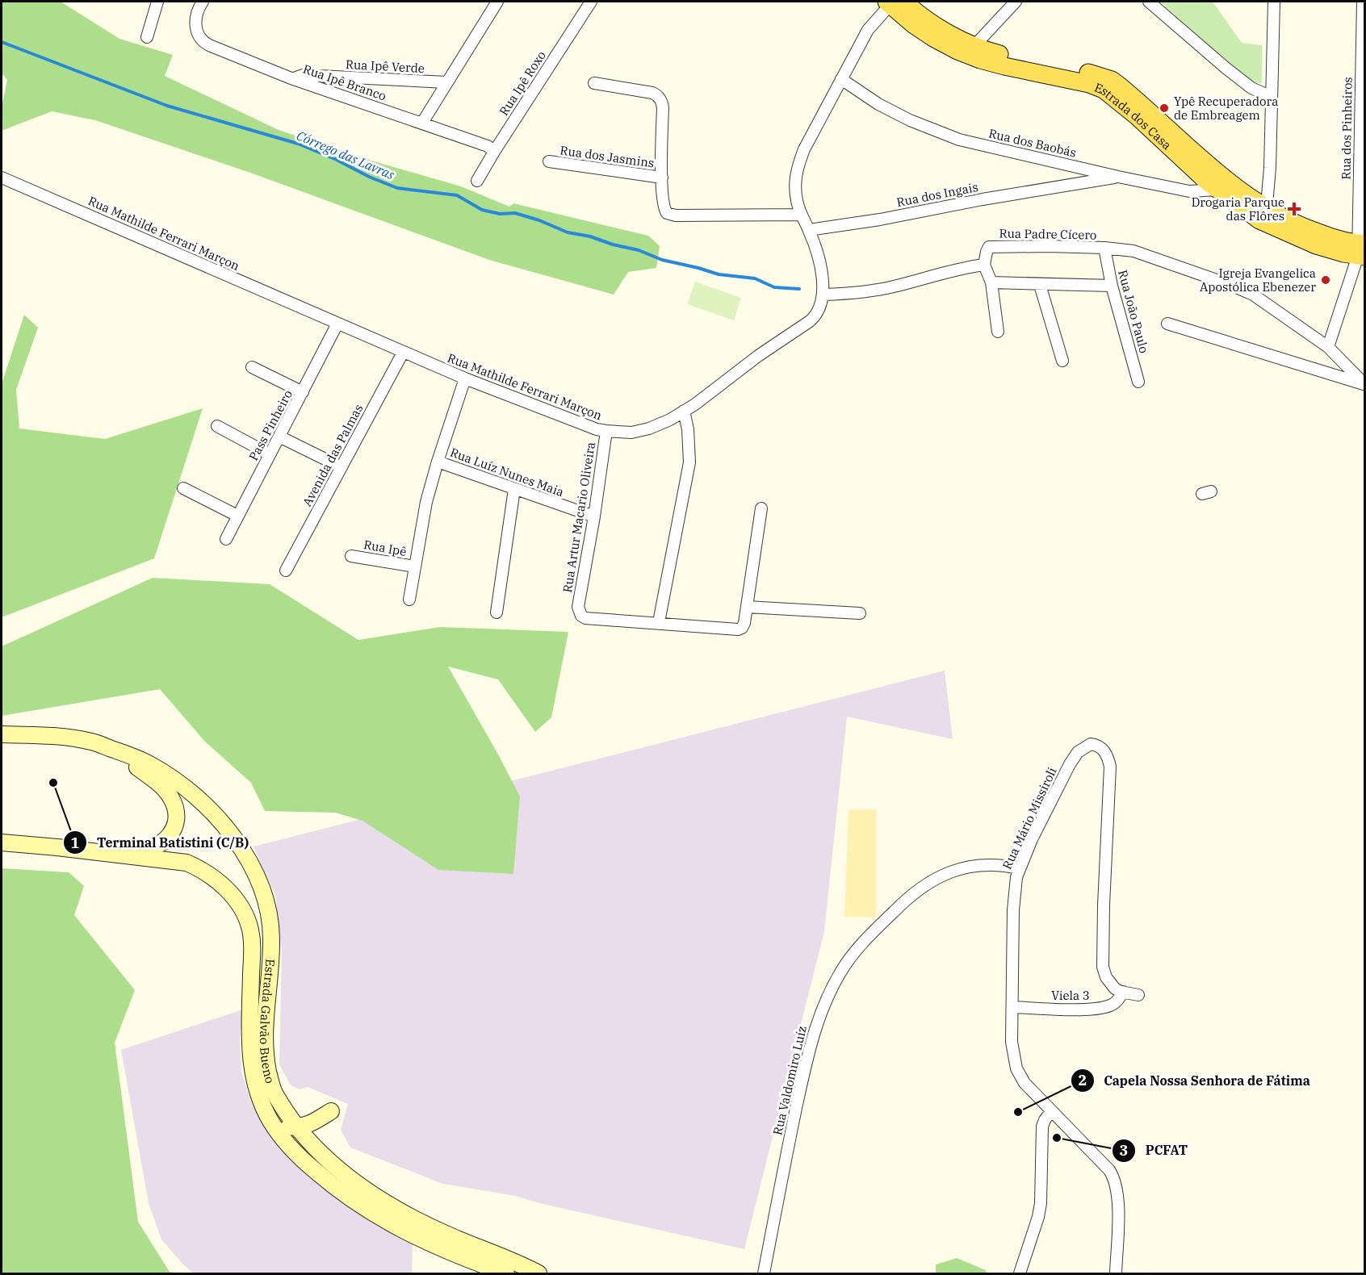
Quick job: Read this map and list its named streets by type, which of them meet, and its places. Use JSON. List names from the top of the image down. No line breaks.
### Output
{"streets":{"main road":["Estrada dos Casa","Estrada Galvão Bueno"],"street":["Rua Ipê Verde","Rua Ipê Branco","Rua Ipê Roxo","Rua dos Pinheiros","Rua dos Baobás","Rua dos Jasmins","Rua dos Ingais","Rua Mathilde Ferrari Marçon","Rua Padre Cícero","Rua João Paulo","Pass Pinheiro","Avenida das Palmas","Rua Luíz Nunes Maia","Rua Artur Macario Oliveira","Rua Ipê","Rua Mário Missiroli","Viela 3","Rua Valdomiro Luíz"]},"crossings":[["Rua Ipê Verde","Rua Ipê Branco"],["Rua Ipê Branco","Rua Ipê Roxo"],["Estrada dos Casa","Rua dos Pinheiros"],["Estrada dos Casa","Rua dos Baobás"],["Rua dos Pinheiros","Rua Padre Cícero"],["Rua dos Baobás","Rua dos Ingais"],["Rua Mathilde Ferrari Marçon","Pass Pinheiro"],["Rua Mathilde Ferrari Marçon","Avenida das Palmas"],["Rua Mathilde Ferrari Marçon","Rua Artur Macario Oliveira"],["Rua Padre Cícero","Rua João Paulo"],["Rua Luíz Nunes Maia","Rua Artur Macario Oliveira"],["Rua Mário Missiroli","Viela 3"],["Rua Mário Missiroli","Rua Valdomiro Luíz"]],"water":["Córrego das Lavras"],"places":{"other":["Ypê Recuperadora de Embreagem","Igreja Evangelica Apostólica Ebenezer","Terminal Batistini (C/B)","Capela Nossa Senhora de Fátima","PCFAT"],"health":["Drogaria Parque das Flôres"]}}
